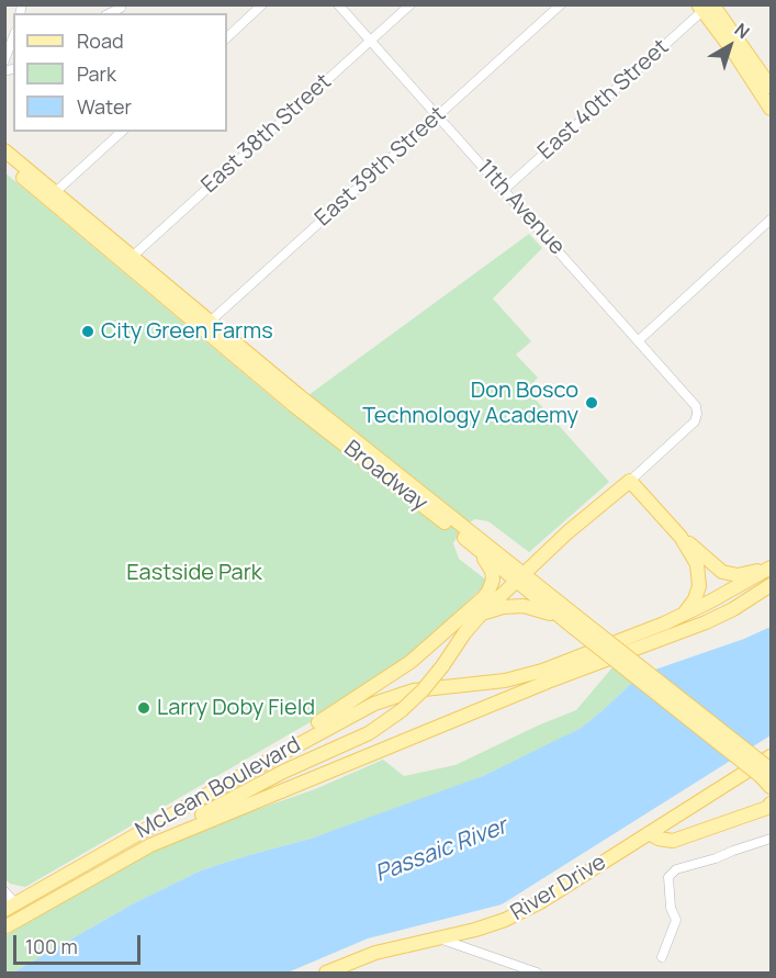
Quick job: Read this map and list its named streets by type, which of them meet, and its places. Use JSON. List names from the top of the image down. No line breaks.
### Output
{"streets":{"main road":["Broadway","McLean Boulevard","River Drive"],"street":["East 40th Street","East 38th Street","East 39th Street","11th Avenue"]},"crossings":[["East 40th Street","11th Avenue"],["East 38th Street","11th Avenue"],["East 38th Street","Broadway"],["East 39th Street","11th Avenue"],["East 39th Street","Broadway"]],"water":["Passaic River"],"parks":["Eastside Park"],"places":["City Green Farms","Don Bosco Technology Academy","Larry Doby Field"],"legend":["Road","Park","Water"],"scale_bar":"100 m","north":"top right"}
